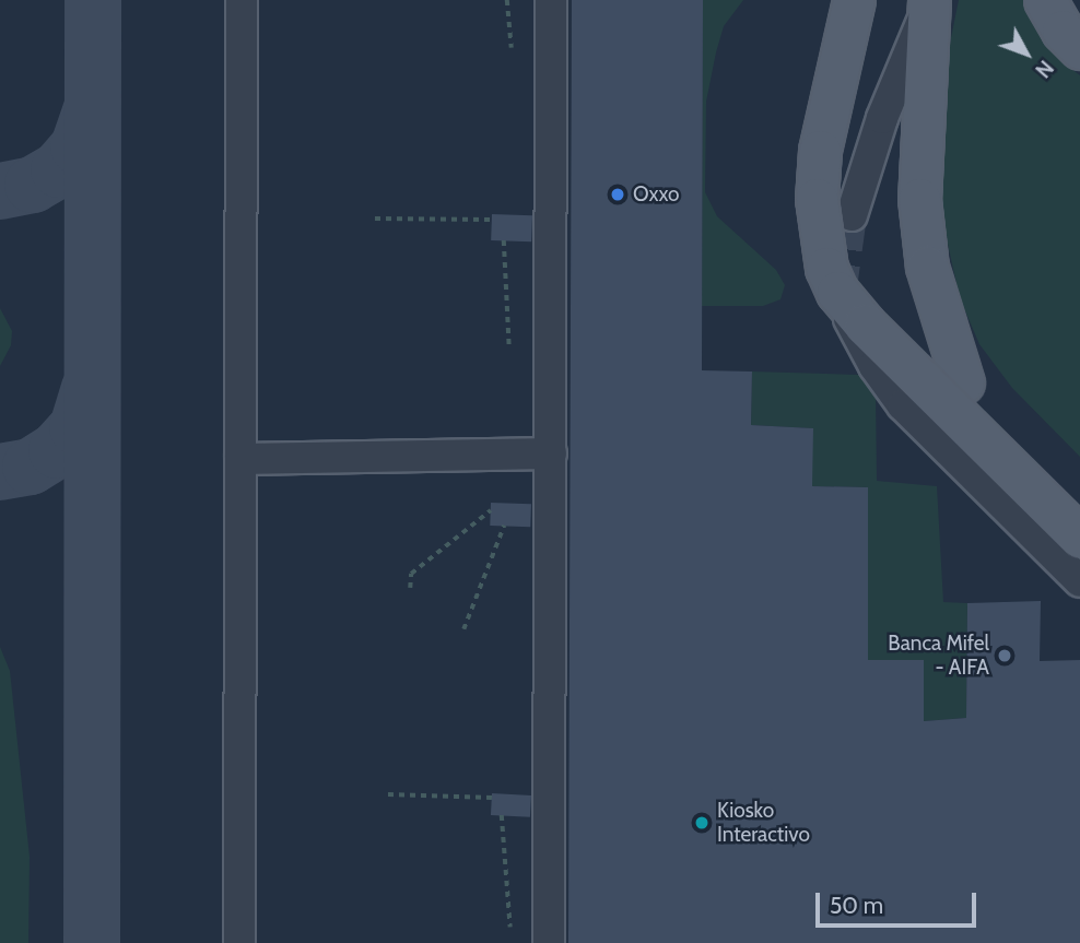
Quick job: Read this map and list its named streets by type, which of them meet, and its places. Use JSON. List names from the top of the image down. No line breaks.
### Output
{"places":["Oxxo","Banca Mifel - AIFA","Kiosko Interactivo"],"scale_bar":"50 m","north":"bottom right"}
